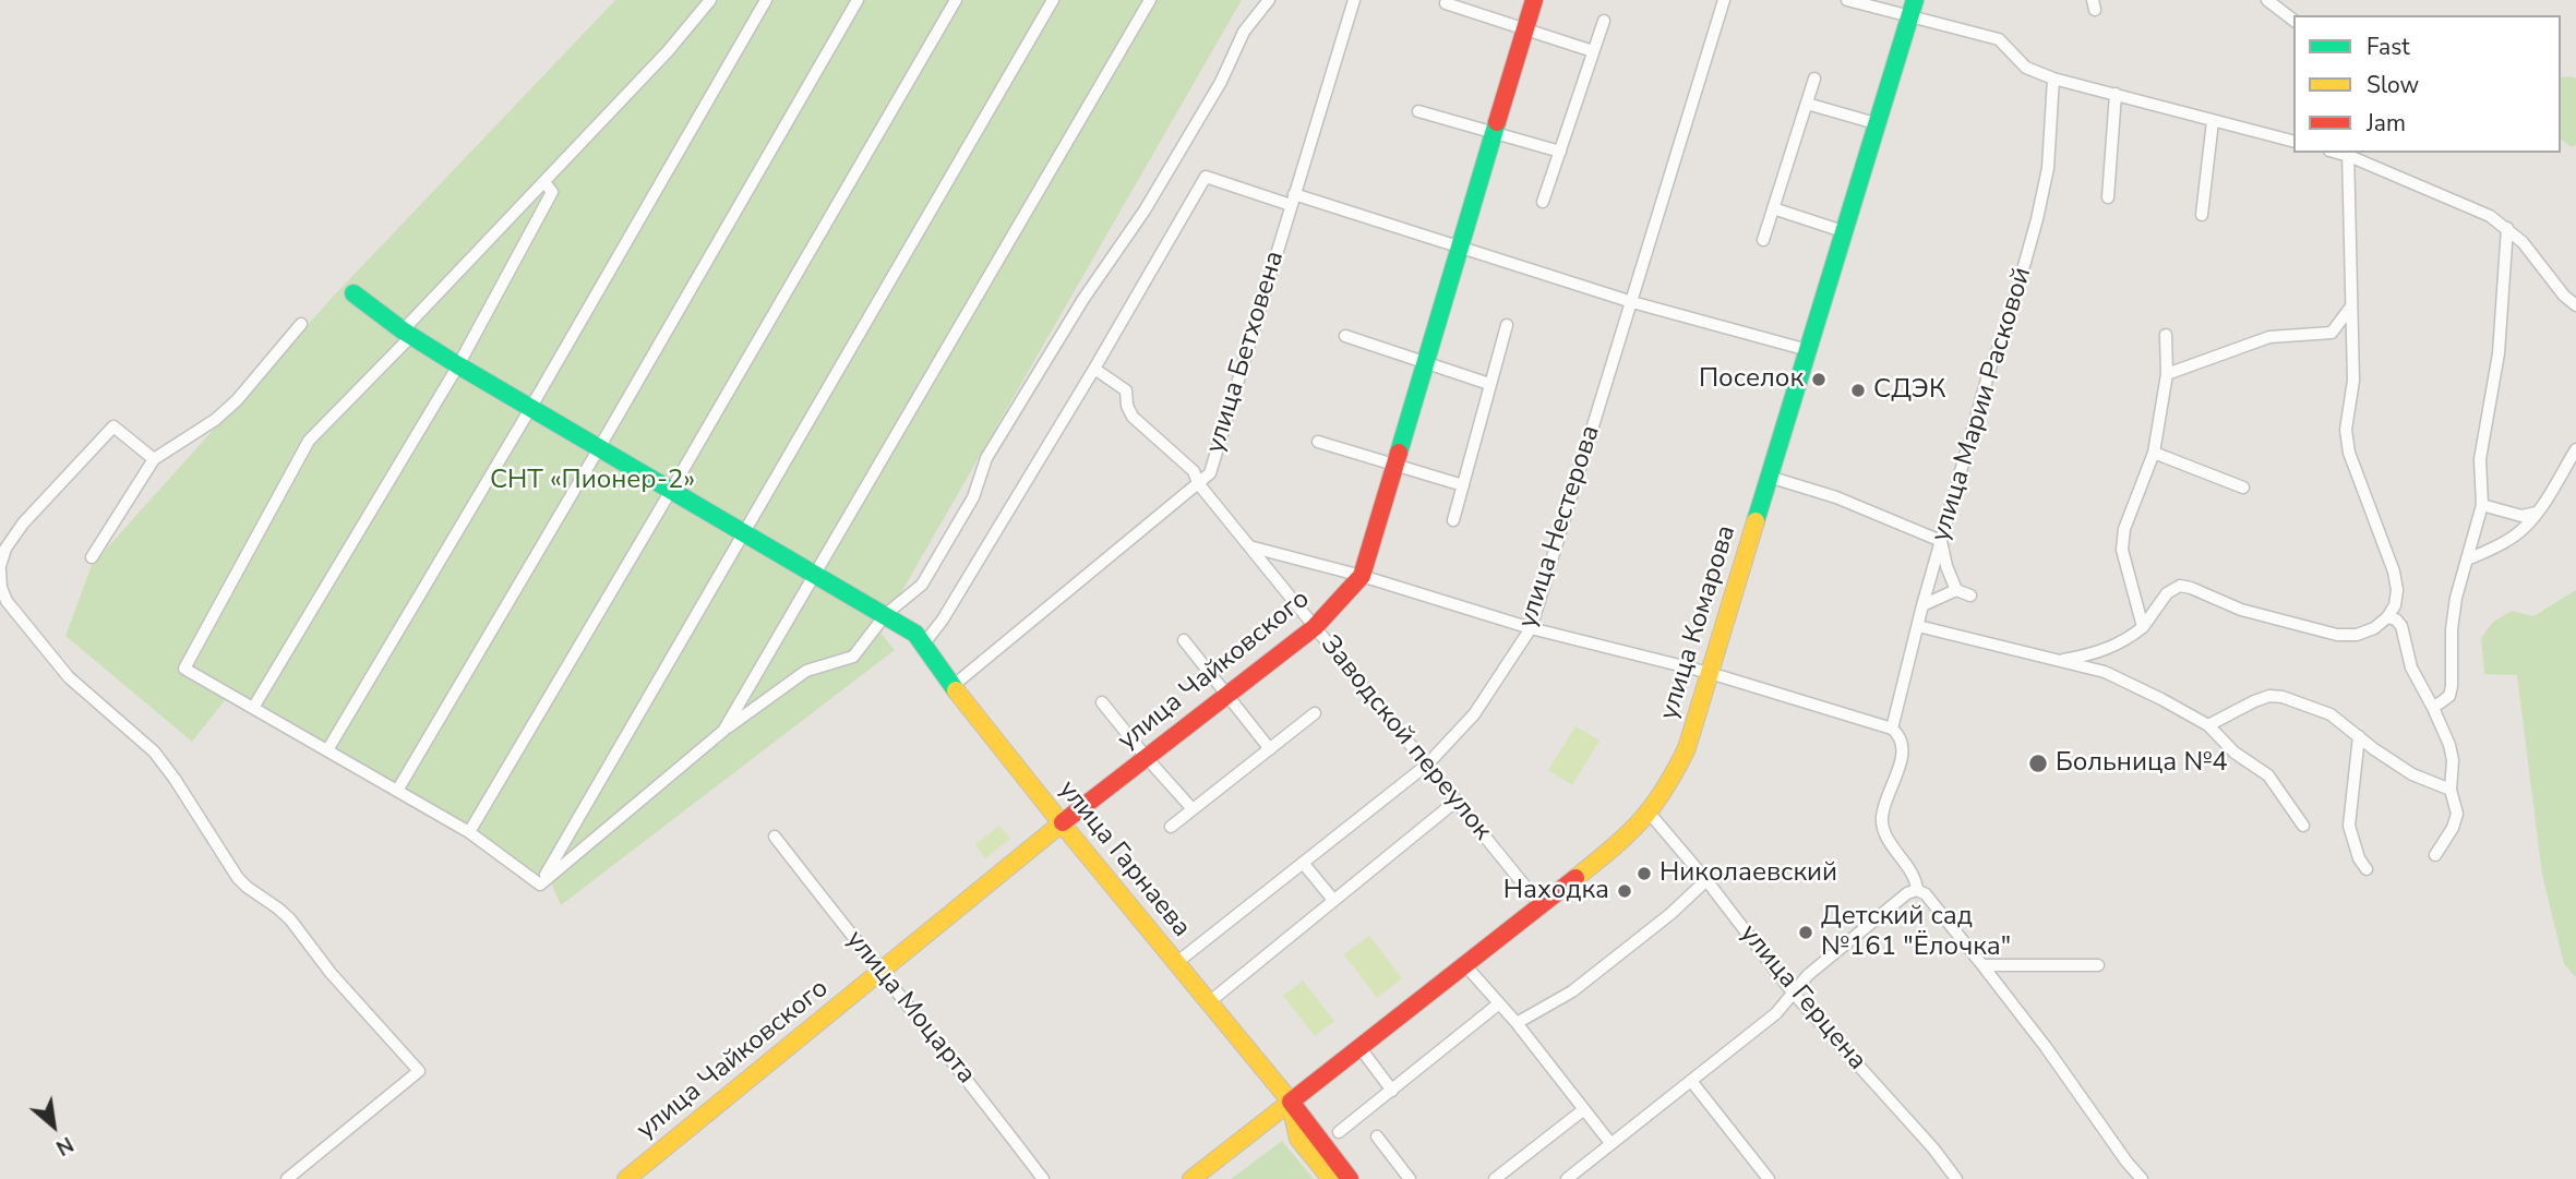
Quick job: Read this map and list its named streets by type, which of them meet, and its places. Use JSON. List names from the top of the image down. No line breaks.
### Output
{"streets":{"street":["улица Бетховена","улица Марии Расковой","улица Нестерова","улица Комарова","улица Чайковского","Заводской переулок","улица Гарнаева","улица Герцена","улица Моцарта"]},"crossings":[["улица Бетховена","Заводской переулок"],["улица Бетховена","улица Гарнаева"],["улица Нестерова","Заводской переулок"],["улица Нестерова","улица Гарнаева"],["улица Комарова","Заводской переулок"],["улица Комарова","улица Гарнаева"],["улица Комарова","улица Герцена"],["улица Чайковского","Заводской переулок"],["улица Чайковского","улица Гарнаева"],["улица Чайковского","улица Моцарта"]],"parks":["СНТ «Пионер-2»"],"places":["Поселок","СДЭК","Больница №4","Николаевский","Находка","Детский сад №161 \"Ёлочка\""],"legend":["Fast","Slow","Jam"],"north":"bottom right"}
